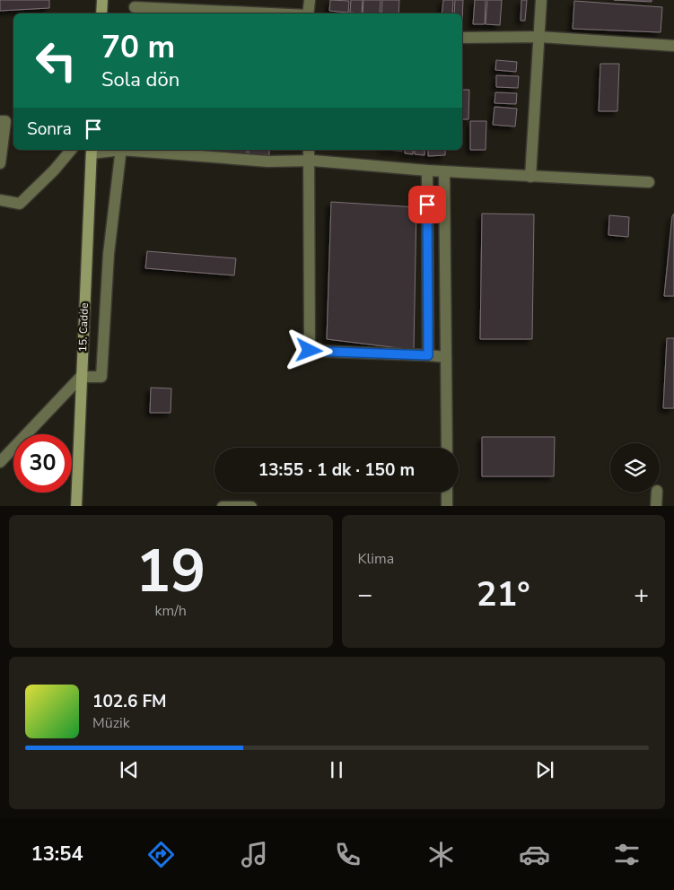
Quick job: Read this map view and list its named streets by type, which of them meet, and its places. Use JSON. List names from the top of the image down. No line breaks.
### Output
{"streets":{"main road":["15. Cadde"]},"page":{"turn":["70 m","Sola dön"],"then":"Sonra","limit":"30","trip":"13:55 · 1 dk · 150 m","tile":[["19","km/h"],"Klima"],"heat":["−","21°","+"],"song":["102.6 FM","Müzik"],"tabs":"13:54"}}
